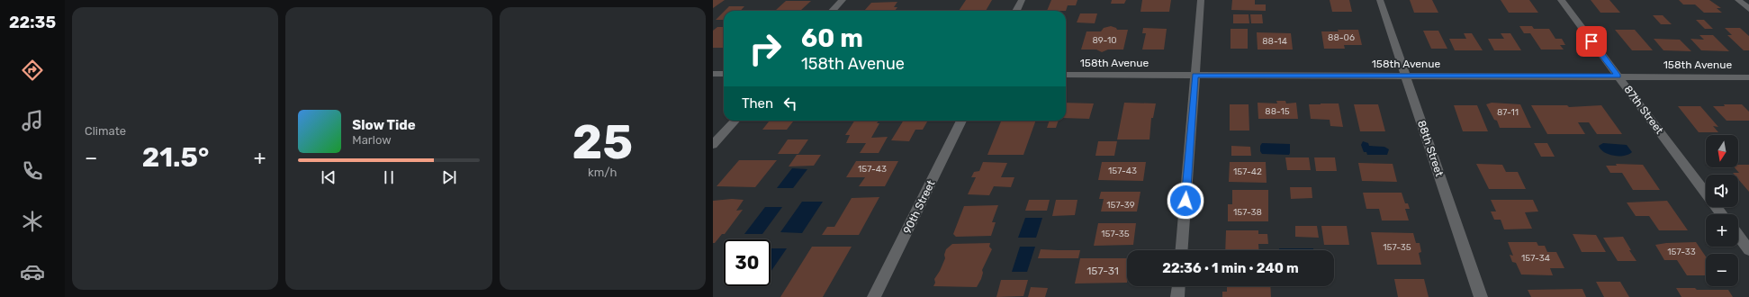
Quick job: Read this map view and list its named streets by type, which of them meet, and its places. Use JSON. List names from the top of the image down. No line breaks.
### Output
{"streets":{"street":["158th Avenue","87th Street","88th Street","90th Street"]},"crossings":[["158th Avenue","87th Street"],["158th Avenue","88th Street"]],"house_numbers":["88-06","89-10","88-14","88-15","87-11","157-43","157-43","157-42","157-39","157-38","157-35","157-35","157-33","157-34","157-31"],"north":"bottom","page":{"tabs":"22:35","tile":["Climate",["25","km/h"]],"turn":["60 m","158th Avenue"],"then":"Then","song":["Slow Tide","Marlow"],"map_buttons":["+","−"],"heat":["−","21.5°","+"],"limit":"30","trip":"22:36 · 1 min · 240 m"}}
